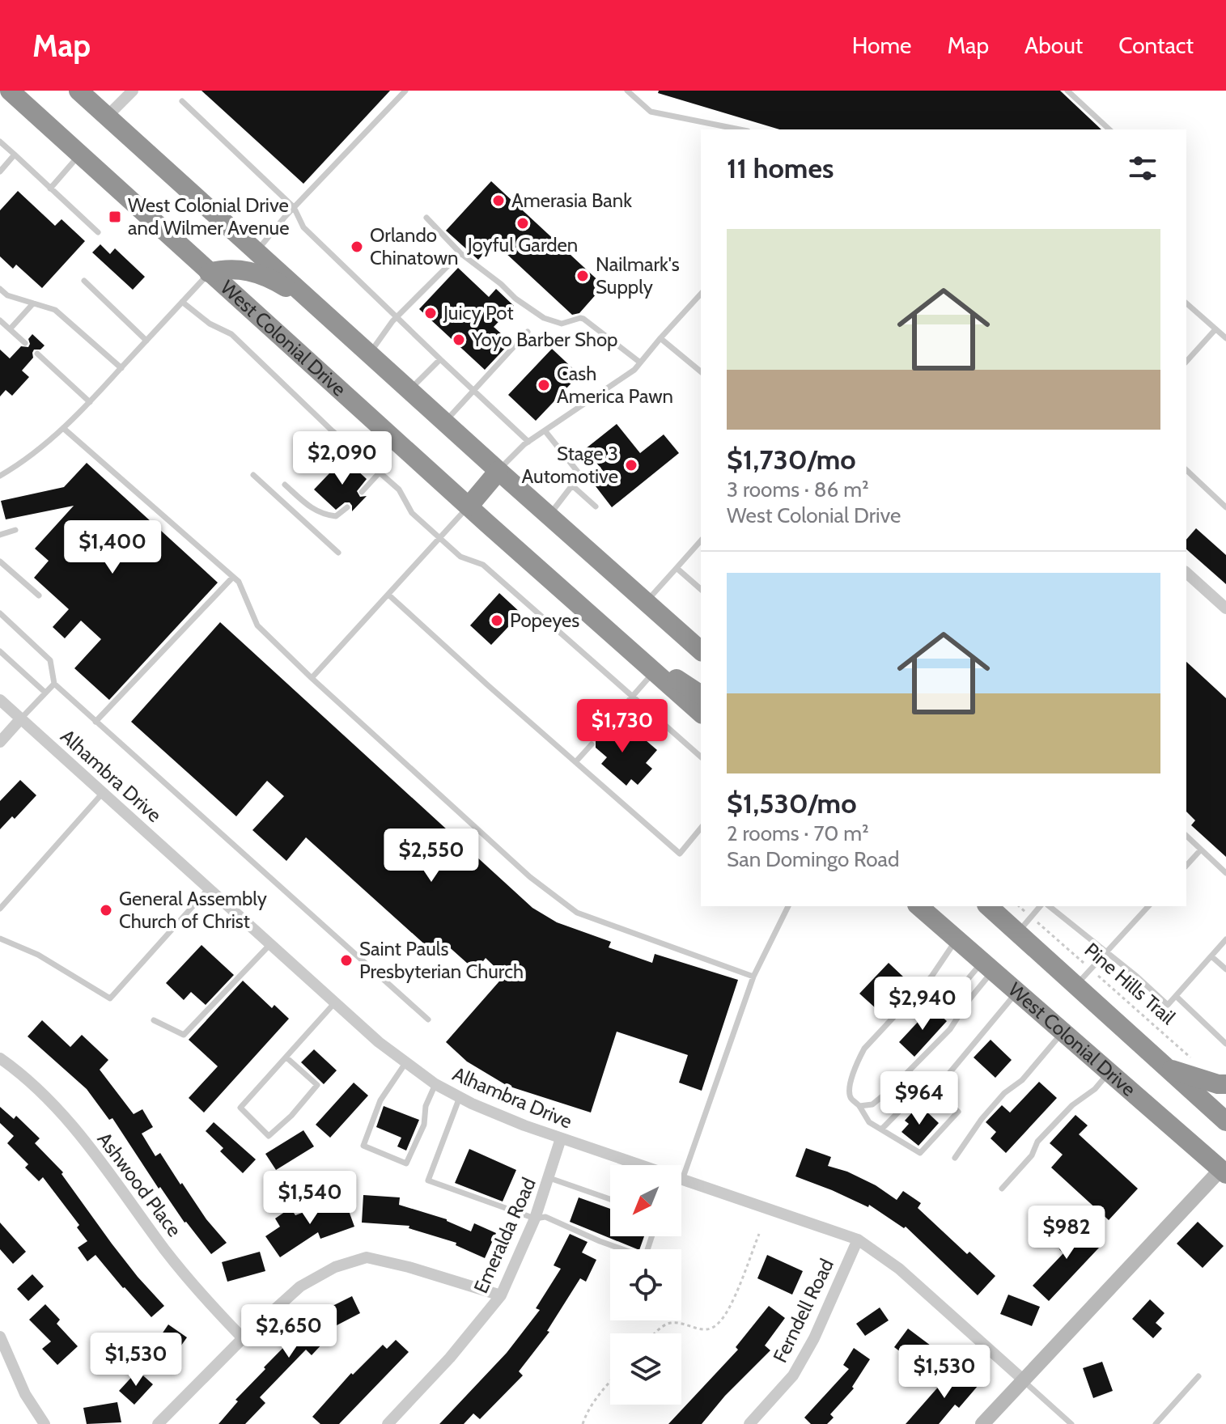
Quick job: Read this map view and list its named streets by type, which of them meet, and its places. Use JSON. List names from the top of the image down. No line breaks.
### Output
{"streets":{"highway":["West Colonial Drive"],"street":["Alhambra Drive","Ashwood Place","Emeralda Road","Ferndell Road"],"path":["Pine Hills Trail"]},"crossings":[["Alhambra Drive","Emeralda Road"],["Alhambra Drive","Ferndell Road"]],"places":{"other":["Amerasia Bank","Joyful Garden","Orlando Chinatown","Nailmark's Supply","Juicy Pot","Yoyo Barber Shop","Cash America Pawn","Stage 3 Automotive","Popeyes","General Assembly Church of Christ","Saint Pauls Presbyterian Church"],"transit":["West Colonial Drive and Wilmer Avenue"]},"north":"bottom left","page":{"header":"Map","nav":["Home","Map","About","Contact"],"heading":"11 homes","list":[{"name":"$1,730/mo","note":"3 rooms · 86 m² · West Colonial Drive"},{"name":"$1,530/mo","note":"2 rooms · 70 m² · San Domingo Road"}],"price":["$2,090","$1,400","$1,730","$2,550","$2,940","$964","$1,540","$982","$2,650","$1,530","$1,530"]}}
